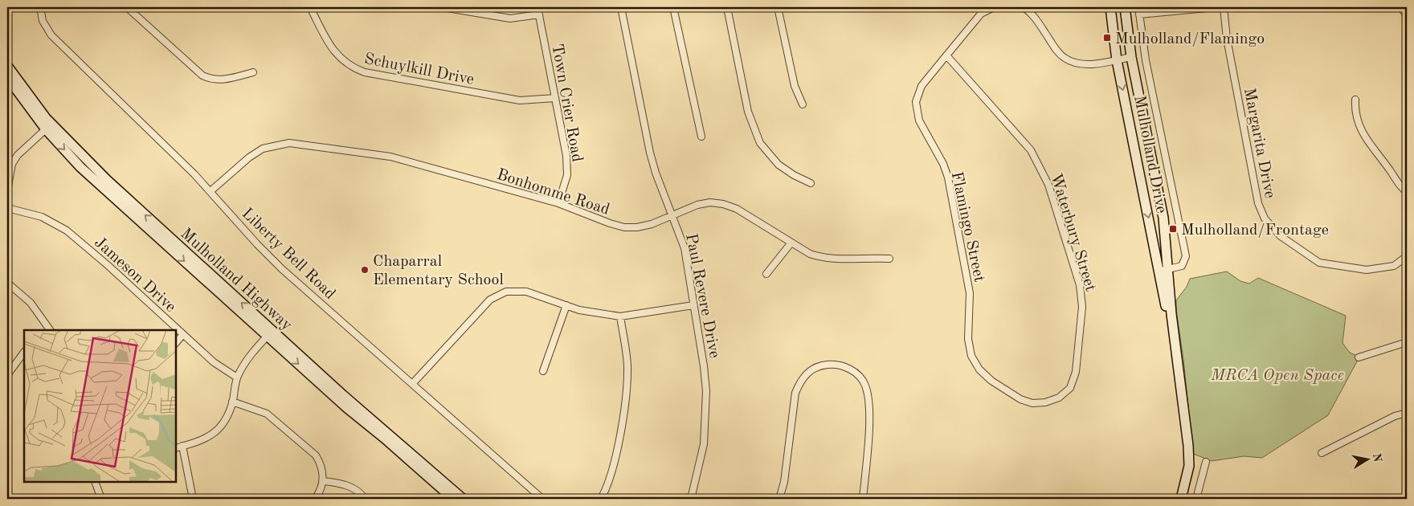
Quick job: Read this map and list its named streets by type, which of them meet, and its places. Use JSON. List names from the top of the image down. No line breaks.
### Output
{"streets":{"main road":["Mulholland Drive","Mulholland Highway"],"street":["Schuylkill Drive","Town Crier Road","Margarita Drive","Bonhomme Road","Flamingo Street","Waterbury Street","Liberty Bell Road","Jameson Drive","Paul Revere Drive"]},"crossings":[["Schuylkill Drive","Town Crier Road"],["Town Crier Road","Bonhomme Road"],["Bonhomme Road","Liberty Bell Road"],["Bonhomme Road","Paul Revere Drive"],["Flamingo Street","Waterbury Street"]],"parks":["MRCA Open Space"],"places":{"transit":["Mulholland/Flamingo","Mulholland/Frontage"],"other":["Chaparral Elementary School"]},"north":"right"}
